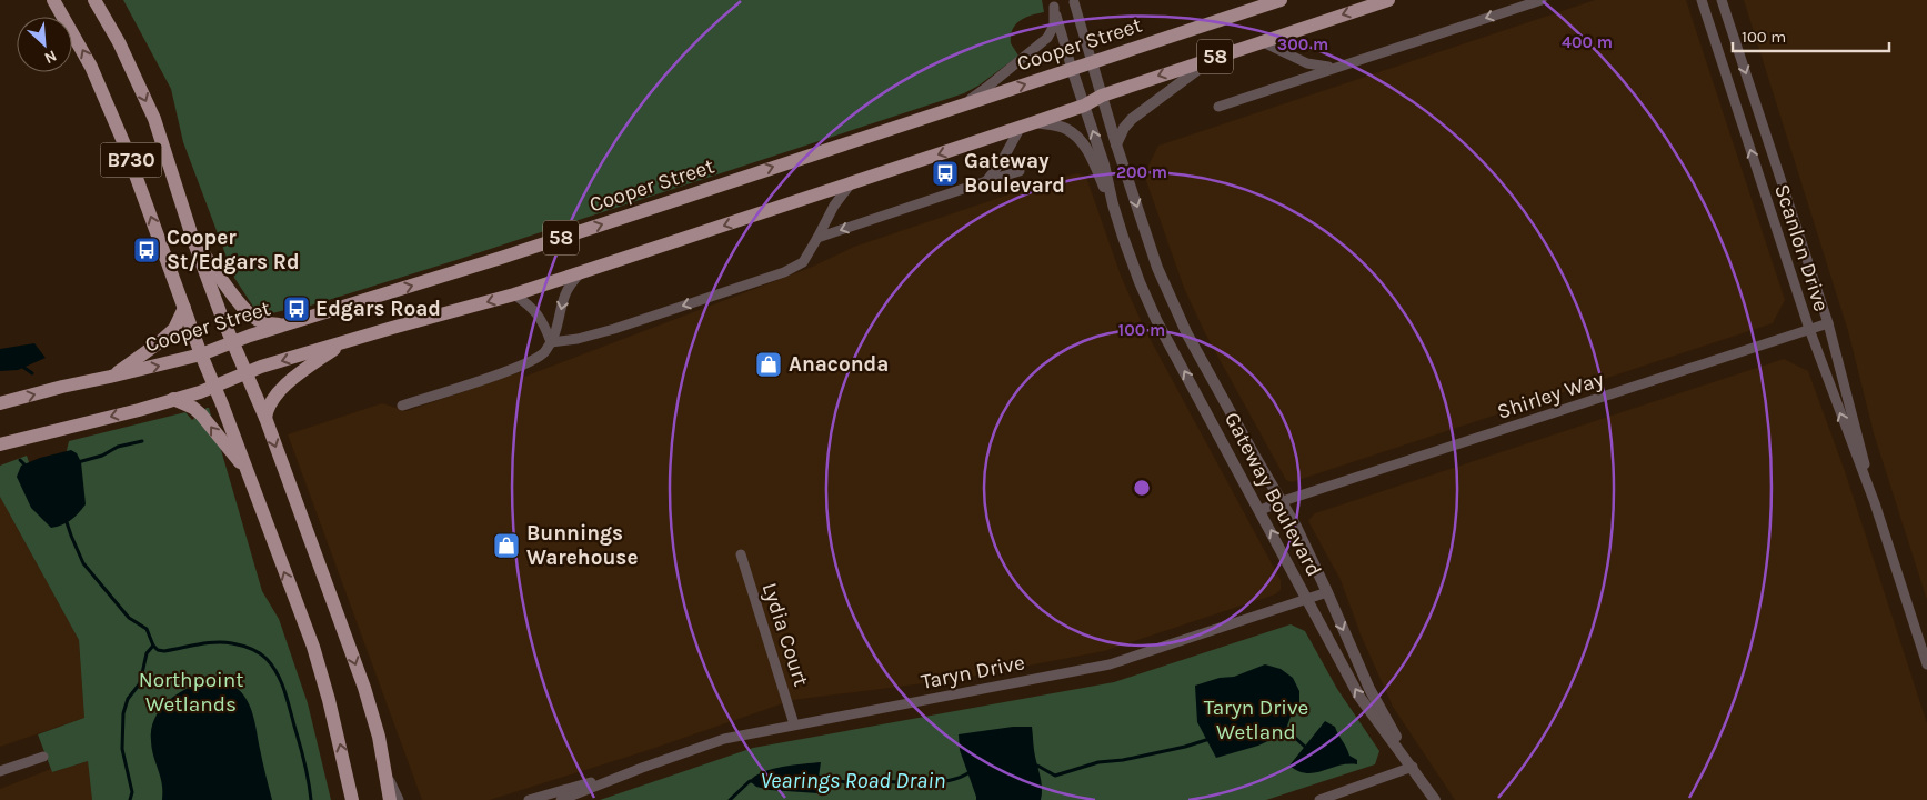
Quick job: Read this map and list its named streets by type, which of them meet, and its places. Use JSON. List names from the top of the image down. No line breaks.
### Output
{"streets":{"main road":["Cooper Street","58","B730"],"street":["Scanlon Drive","Shirley Way","Gateway Boulevard","Lydia Court","Taryn Drive"]},"crossings":[["Cooper Street","B730"],["Cooper Street","Gateway Boulevard"],["58","B730"],["58","Gateway Boulevard"],["Scanlon Drive","Shirley Way"],["Shirley Way","Gateway Boulevard"],["Gateway Boulevard","Taryn Drive"],["Lydia Court","Taryn Drive"]],"water":["Vearings Road Drain"],"parks":["Northpoint Wetlands","Taryn Drive Wetland"],"places":{"bus stop":["Gateway Boulevard","Cooper St/Edgars Rd","Edgars Road"],"shop":["Anaconda","Bunnings Warehouse"]},"scale_bar":"100 m","north":"bottom right","rings":["400 m","300 m","200 m","100 m"]}
